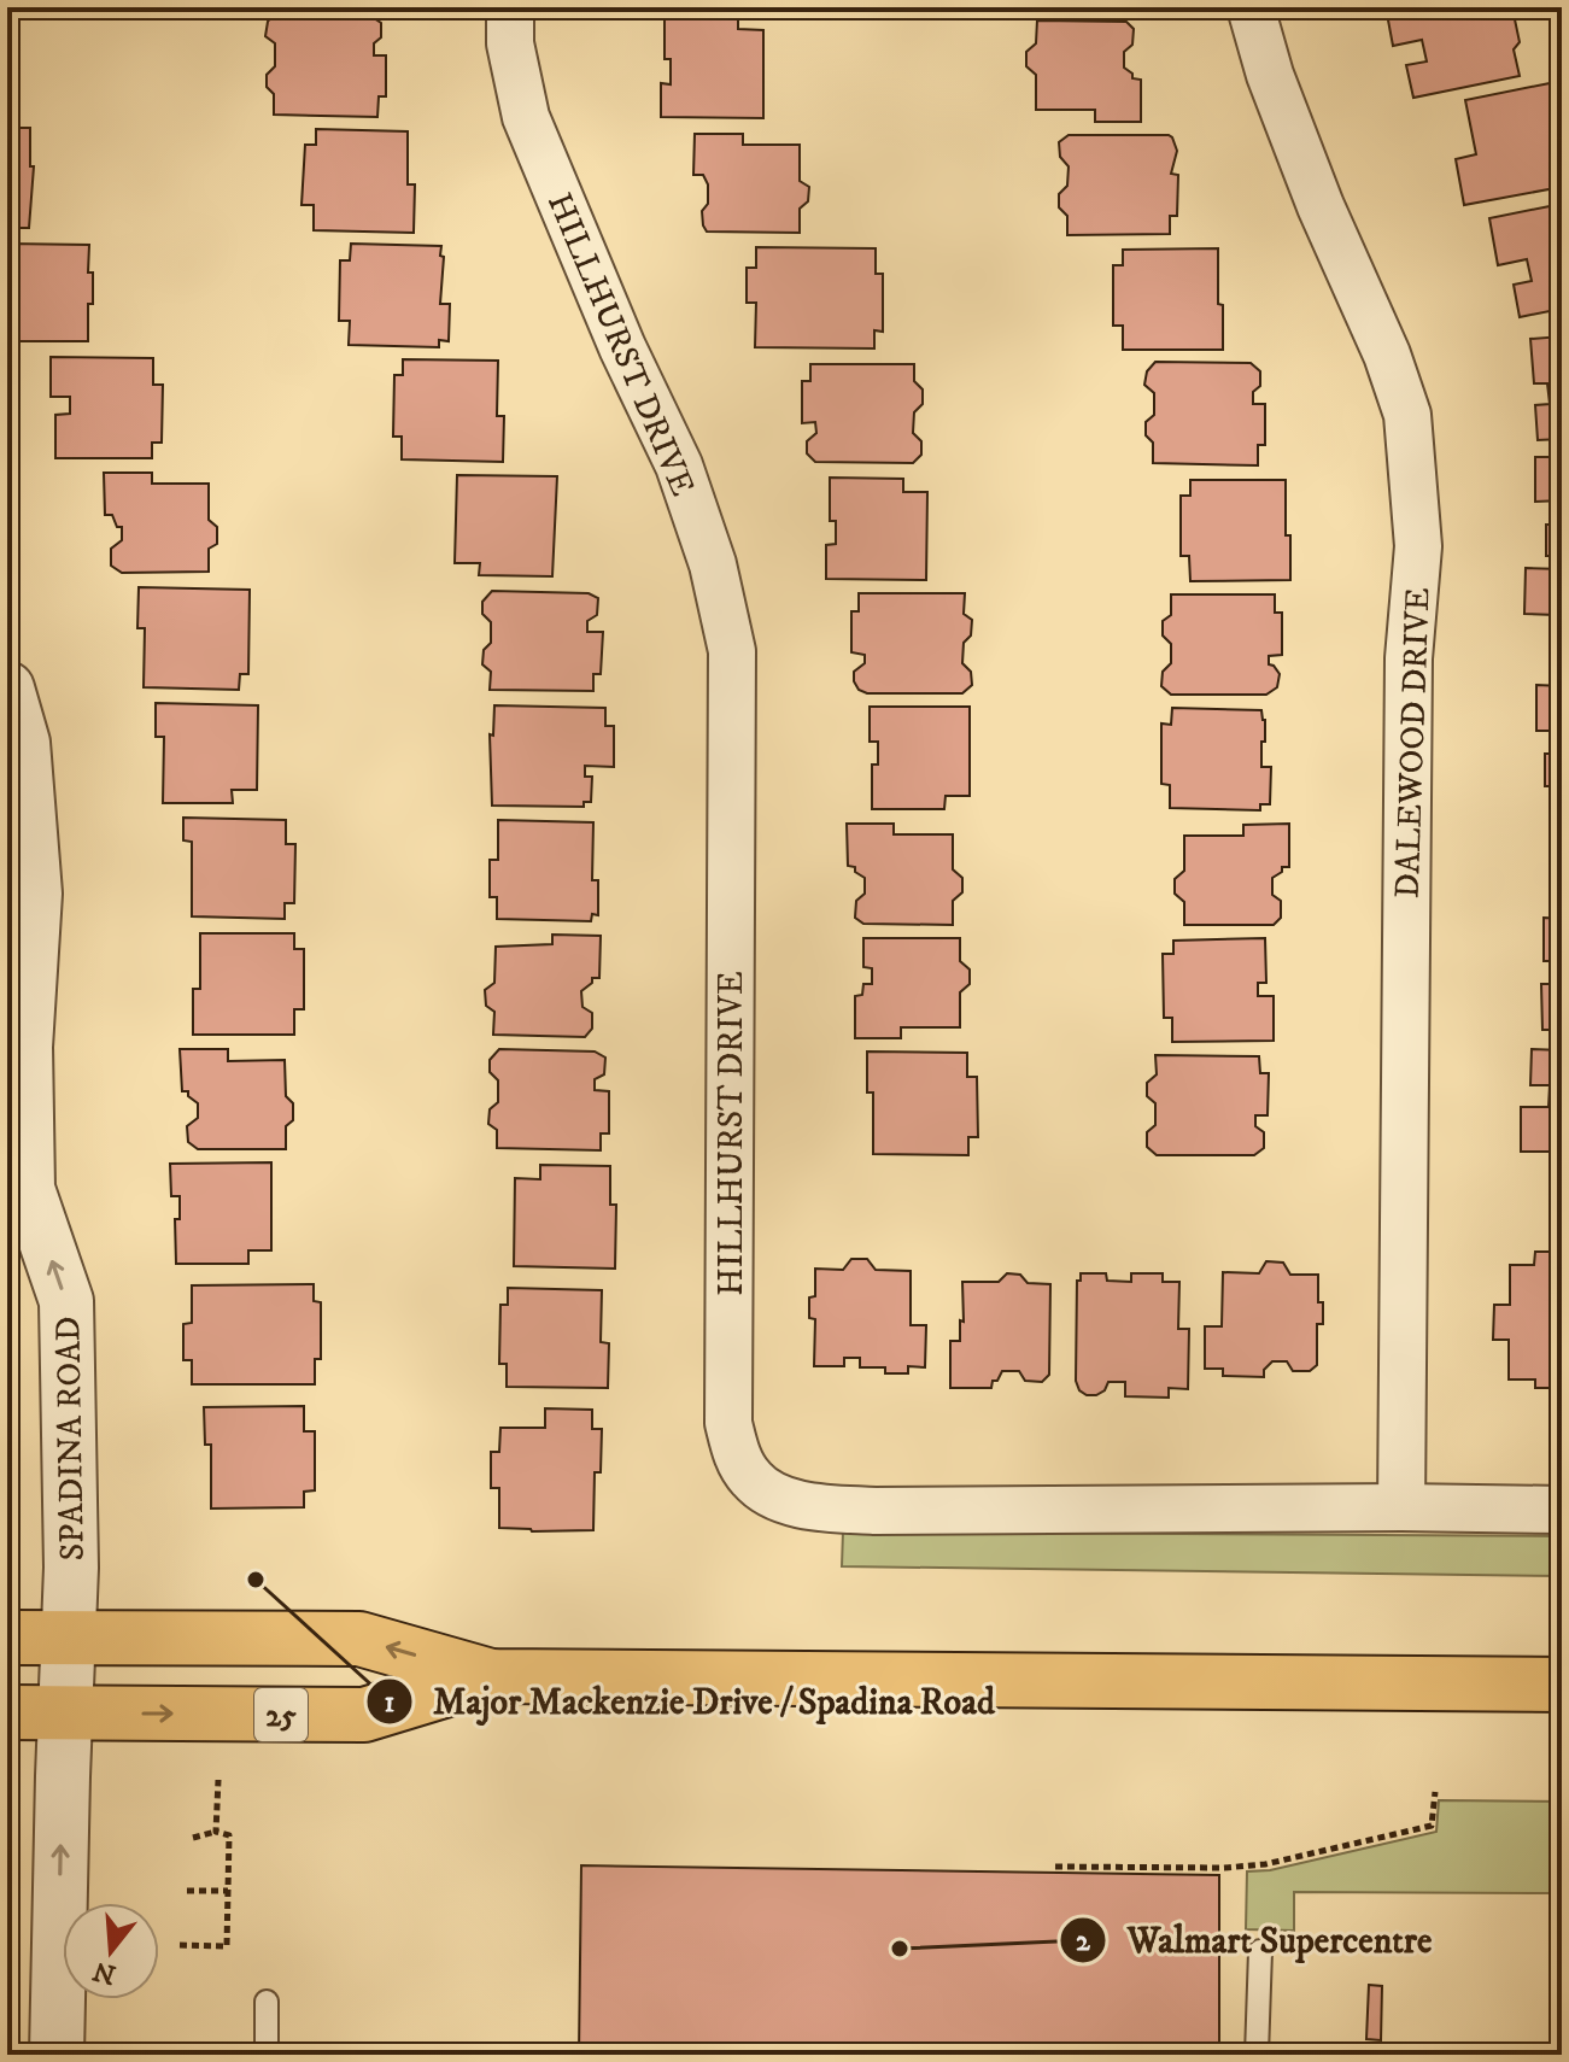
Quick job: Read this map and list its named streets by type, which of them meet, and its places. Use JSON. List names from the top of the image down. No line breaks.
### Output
{"streets":{"main road":["25"],"street":["HILLHURST DRIVE","DALEWOOD DRIVE","SPADINA ROAD"]},"crossings":[["HILLHURST DRIVE","DALEWOOD DRIVE"],["SPADINA ROAD","25"]],"one_way":["SPADINA ROAD"],"places":["Major Mackenzie Drive / Spadina Road","Walmart Supercentre"],"north":"bottom"}
